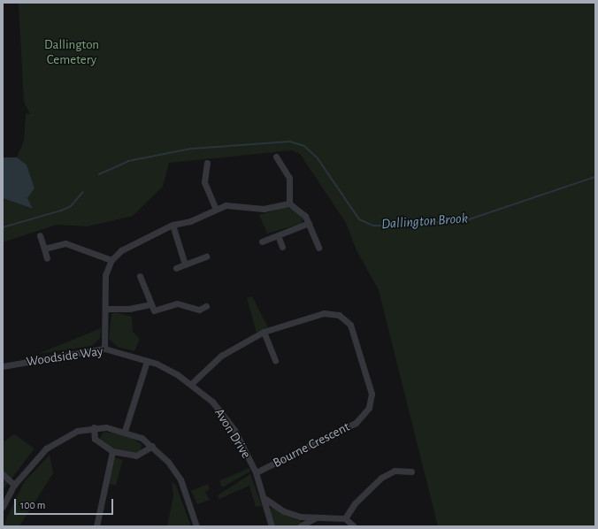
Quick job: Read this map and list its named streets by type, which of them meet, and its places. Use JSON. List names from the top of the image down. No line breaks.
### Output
{"streets":{"street":["Woodside Way","Avon Drive","Bourne Crescent"]},"crossings":[["Woodside Way","Avon Drive"],["Avon Drive","Bourne Crescent"]],"water":["Dallington Brook"],"parks":["Dallington Cemetery"],"scale_bar":"100 m"}
